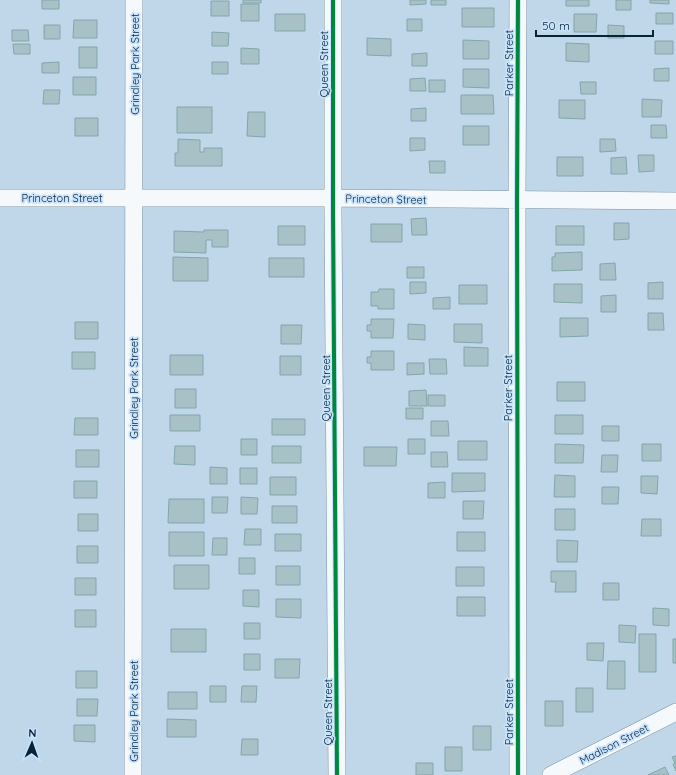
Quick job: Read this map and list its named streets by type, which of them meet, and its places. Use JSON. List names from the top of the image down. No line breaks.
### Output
{"streets":{"street":["Parker Street","Grindley Park Street","Queen Street","Princeton Street","Madison Street"]},"crossings":[["Parker Street","Princeton Street"],["Grindley Park Street","Princeton Street"],["Queen Street","Princeton Street"]],"scale_bar":"50 m","north":"top"}
